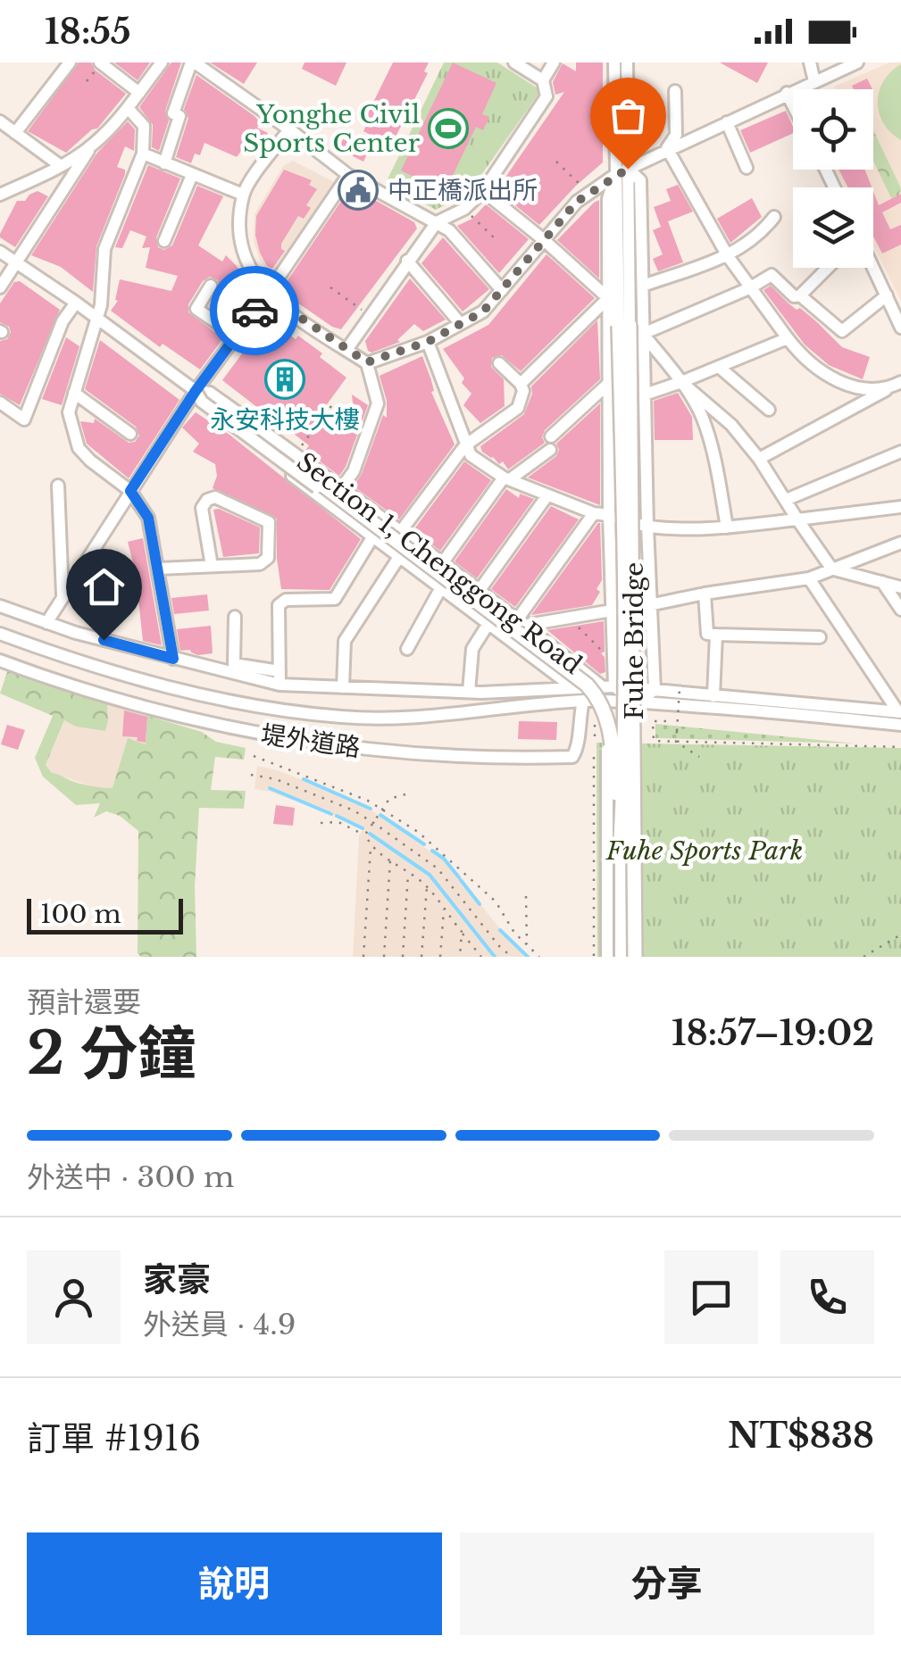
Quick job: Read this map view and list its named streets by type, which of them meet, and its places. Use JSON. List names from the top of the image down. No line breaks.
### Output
{"streets":{"main road":["Fuhe Bridge"],"street":["Section 1, Chenggong Road","堤外道路"]},"crossings":[["Section 1, Chenggong Road","堤外道路"]],"parks":["Fuhe Sports Park"],"places":{"sports":["Yonghe Civil Sports Center"],"public building":["中正橋派出所"],"building":["永安科技大樓"]},"scale_bar":"100 m","page":{"status":"18:55","scale":"100 m","heading":["2 分鐘","預計還要","18:57–19:02"],"panel":["家豪","外送員 · 4.9","訂單 #1916","NT$838"],"bar":"外送中 · 300 m","buttons":["說明","分享"]}}
